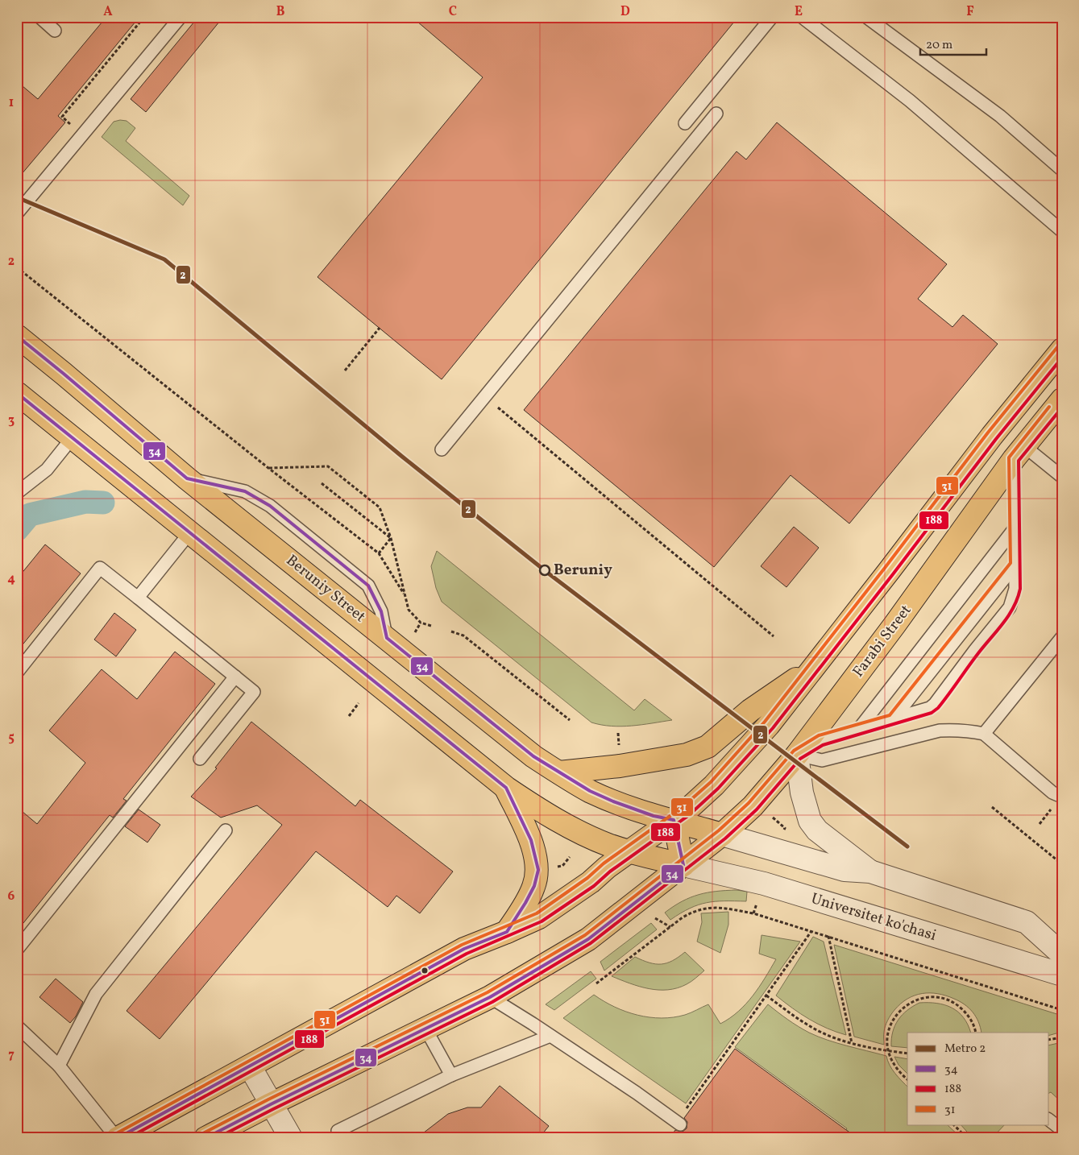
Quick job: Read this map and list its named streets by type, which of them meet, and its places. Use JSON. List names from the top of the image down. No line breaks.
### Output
{"streets":{"main road":["Beruniy Street","Farabi Street"],"street":["Universitet ko'chasi"]},"crossings":[["Beruniy Street","Farabi Street"],["Farabi Street","Universitet ko'chasi"]],"places":["Beruniy"],"lines":["metro line 2","transit line 34","transit line 31","transit line 188"],"legend":["Metro 2","34","188","31"],"scale_bar":"20 m","grid":{"columns":["A","B","C","D","E","F"],"rows":["1","2","3","4","5","6","7"]}}
